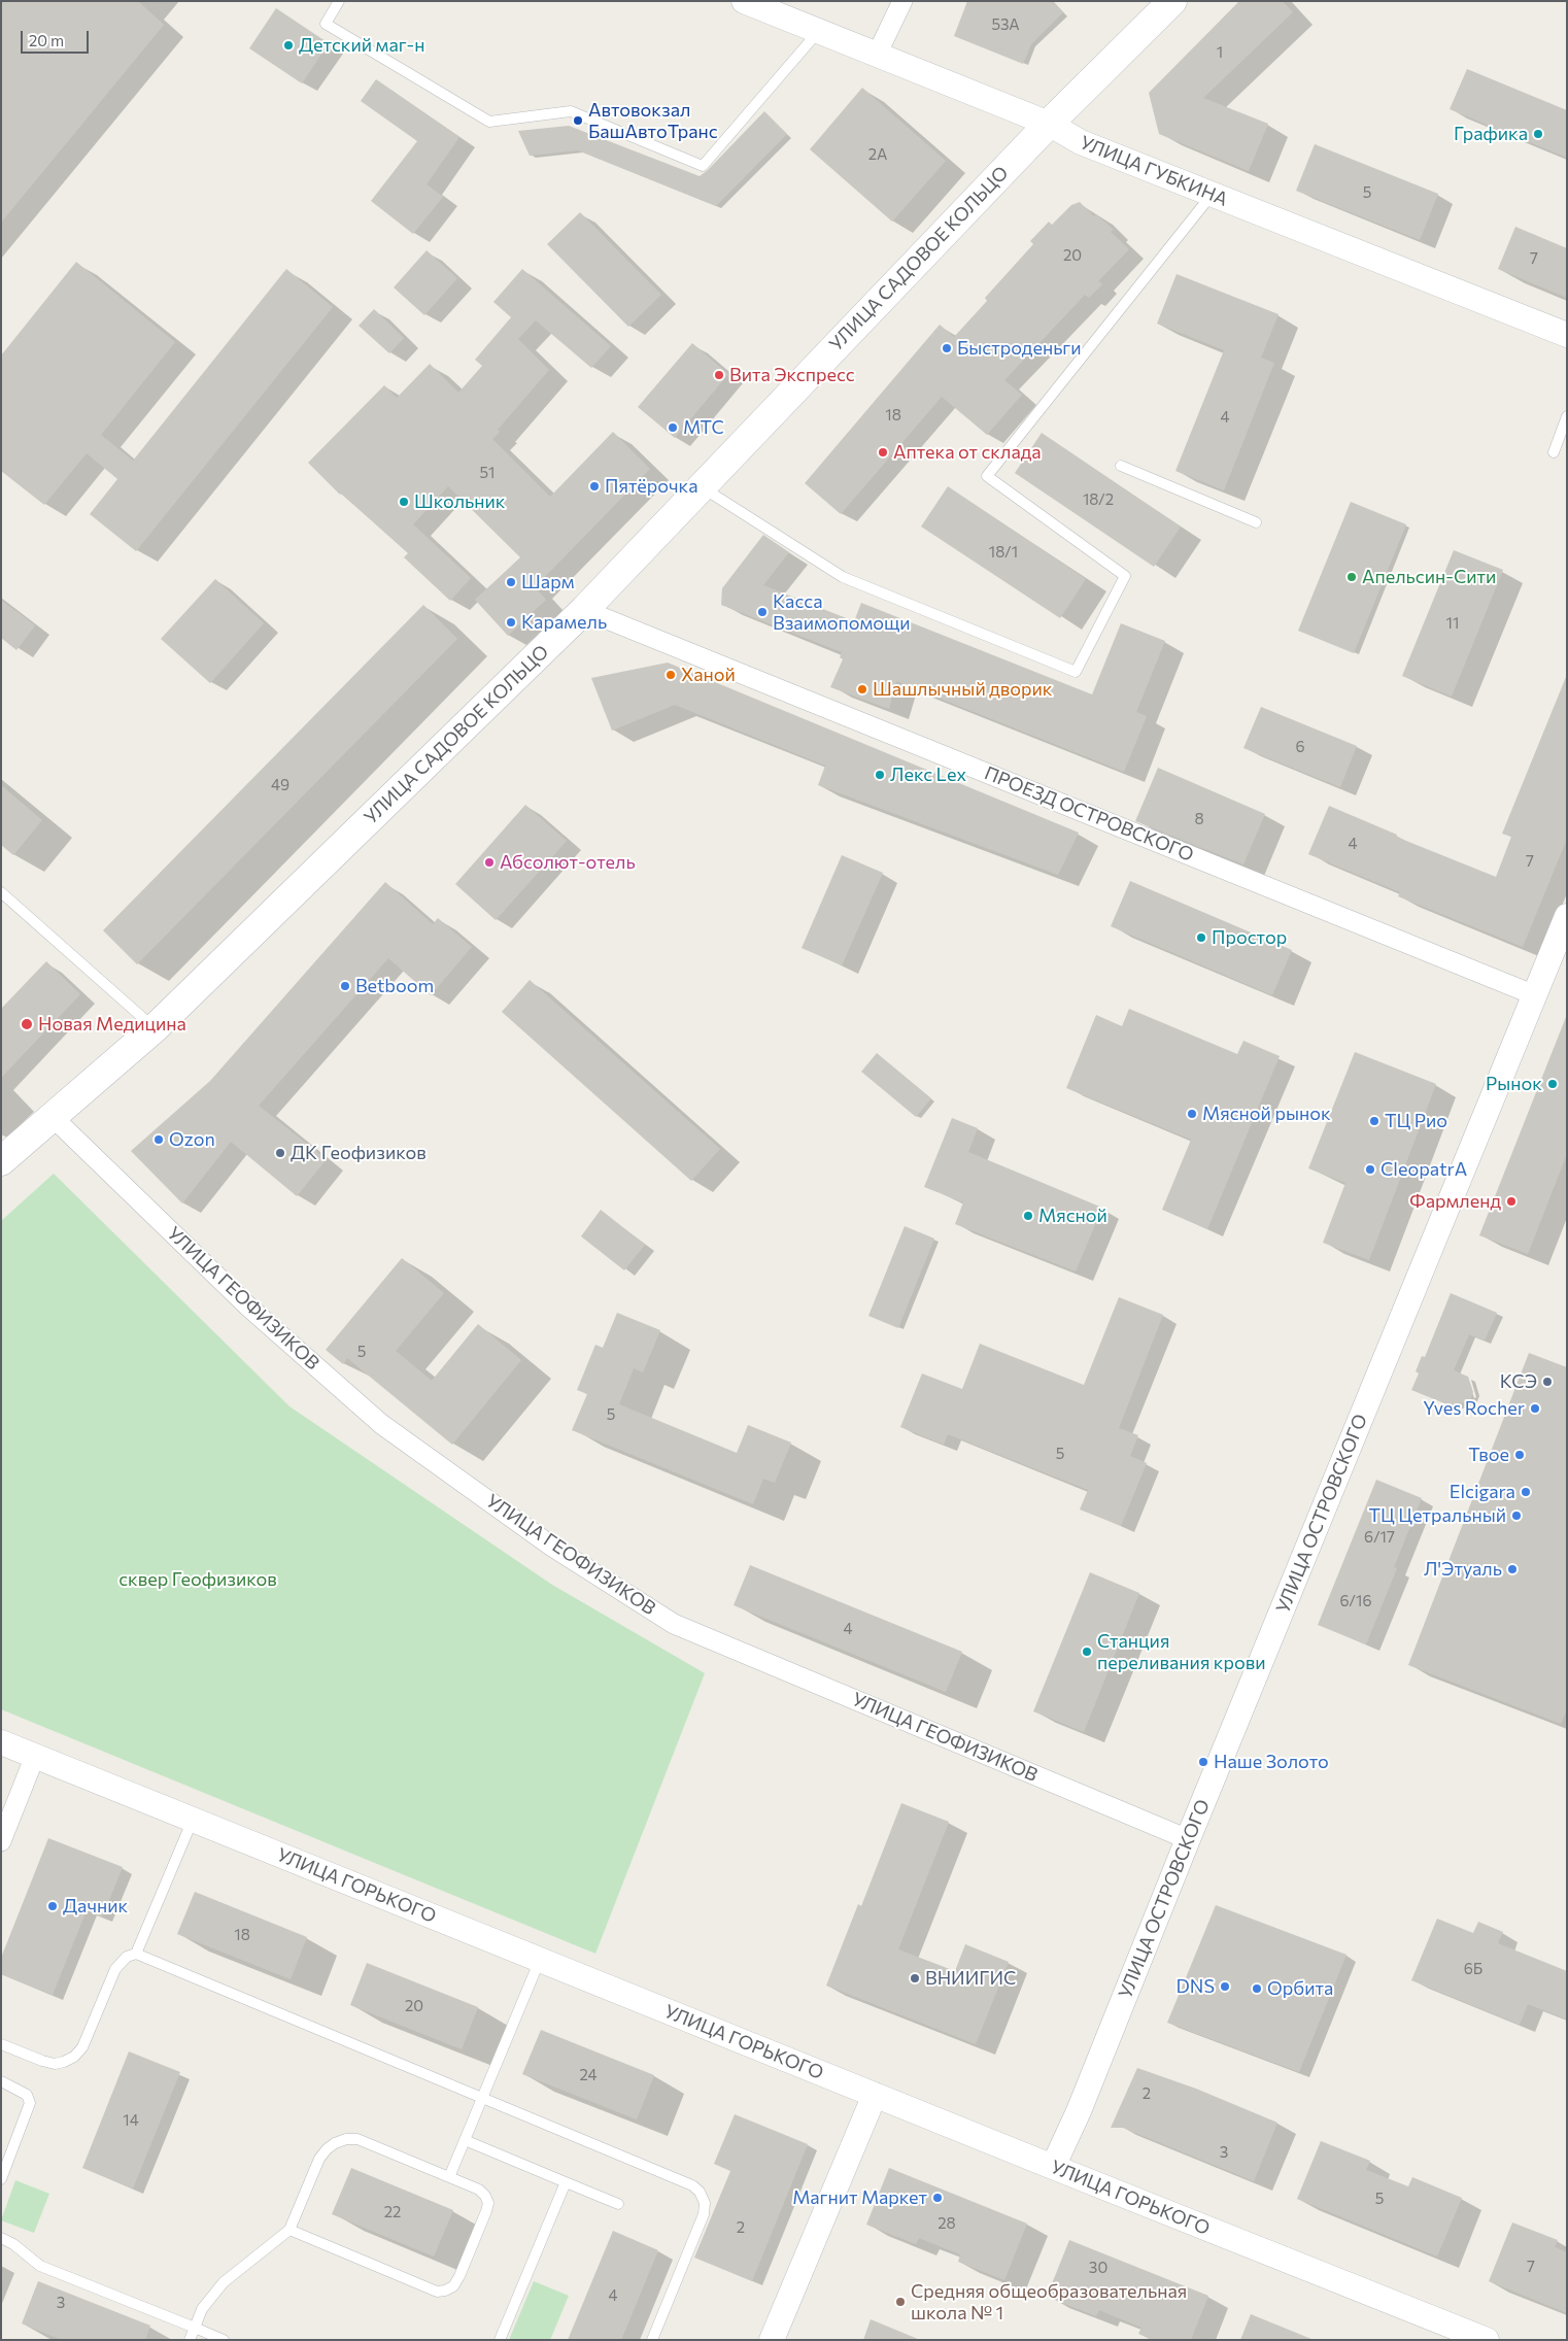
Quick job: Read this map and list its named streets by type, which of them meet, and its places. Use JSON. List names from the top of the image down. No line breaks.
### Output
{"streets":{"main road":["УЛИЦА САДОВОЕ КОЛЬЦО"],"street":["УЛИЦА ГУБКИНА","ПРОЕЗД ОСТРОВСКОГО","УЛИЦА ГЕОФИЗИКОВ","УЛИЦА ОСТРОВСКОГО","УЛИЦА ГОРЬКОГО"]},"crossings":[["УЛИЦА ГУБКИНА","УЛИЦА САДОВОЕ КОЛЬЦО"],["УЛИЦА САДОВОЕ КОЛЬЦО","ПРОЕЗД ОСТРОВСКОГО"],["УЛИЦА САДОВОЕ КОЛЬЦО","УЛИЦА ГЕОФИЗИКОВ"],["ПРОЕЗД ОСТРОВСКОГО","УЛИЦА ОСТРОВСКОГО"],["УЛИЦА ГЕОФИЗИКОВ","УЛИЦА ОСТРОВСКОГО"],["УЛИЦА ОСТРОВСКОГО","УЛИЦА ГОРЬКОГО"]],"parks":["cквер Геофизиков"],"places":["Детский маг-н","Автовокзал БашАвтоТранс","Графика","Быстроденьги","Вита Экспресс","МТС","Аптека от склада","Пятёрочка","Школьник","Апельсин-Сити","Шарм","Касса Взаимопомощи","Карамель","Ханой","Шашлычный дворик","Лекс Lex","Абсолют-отель","Простор","Betboom","Новая Медицина","Рынок","Мясной рынок","ТЦ Рио","Ozon","ДК Геофизиков","CleopatrA","Фармленд","Мясной","КСЭ","Yves Rocher","Твое","Elcigara","ТЦ Цетральный","Л'Этуаль","Станция переливания крови","Наше Золото","Дачник","ВНИИГИС","DNS","Орбита","Магнит Маркет","Средняя общеобразовательная школа № 1"],"house_numbers":["53А","1","2А","5","20","7","18","4","51","18/2","18/1","11","6","49","8","4","7","5","5","5","6/17","6/16","4","18","6Б","20","24","2","14","3","5","22","28","2","7","30","4","3"],"scale_bar":"20 m"}
